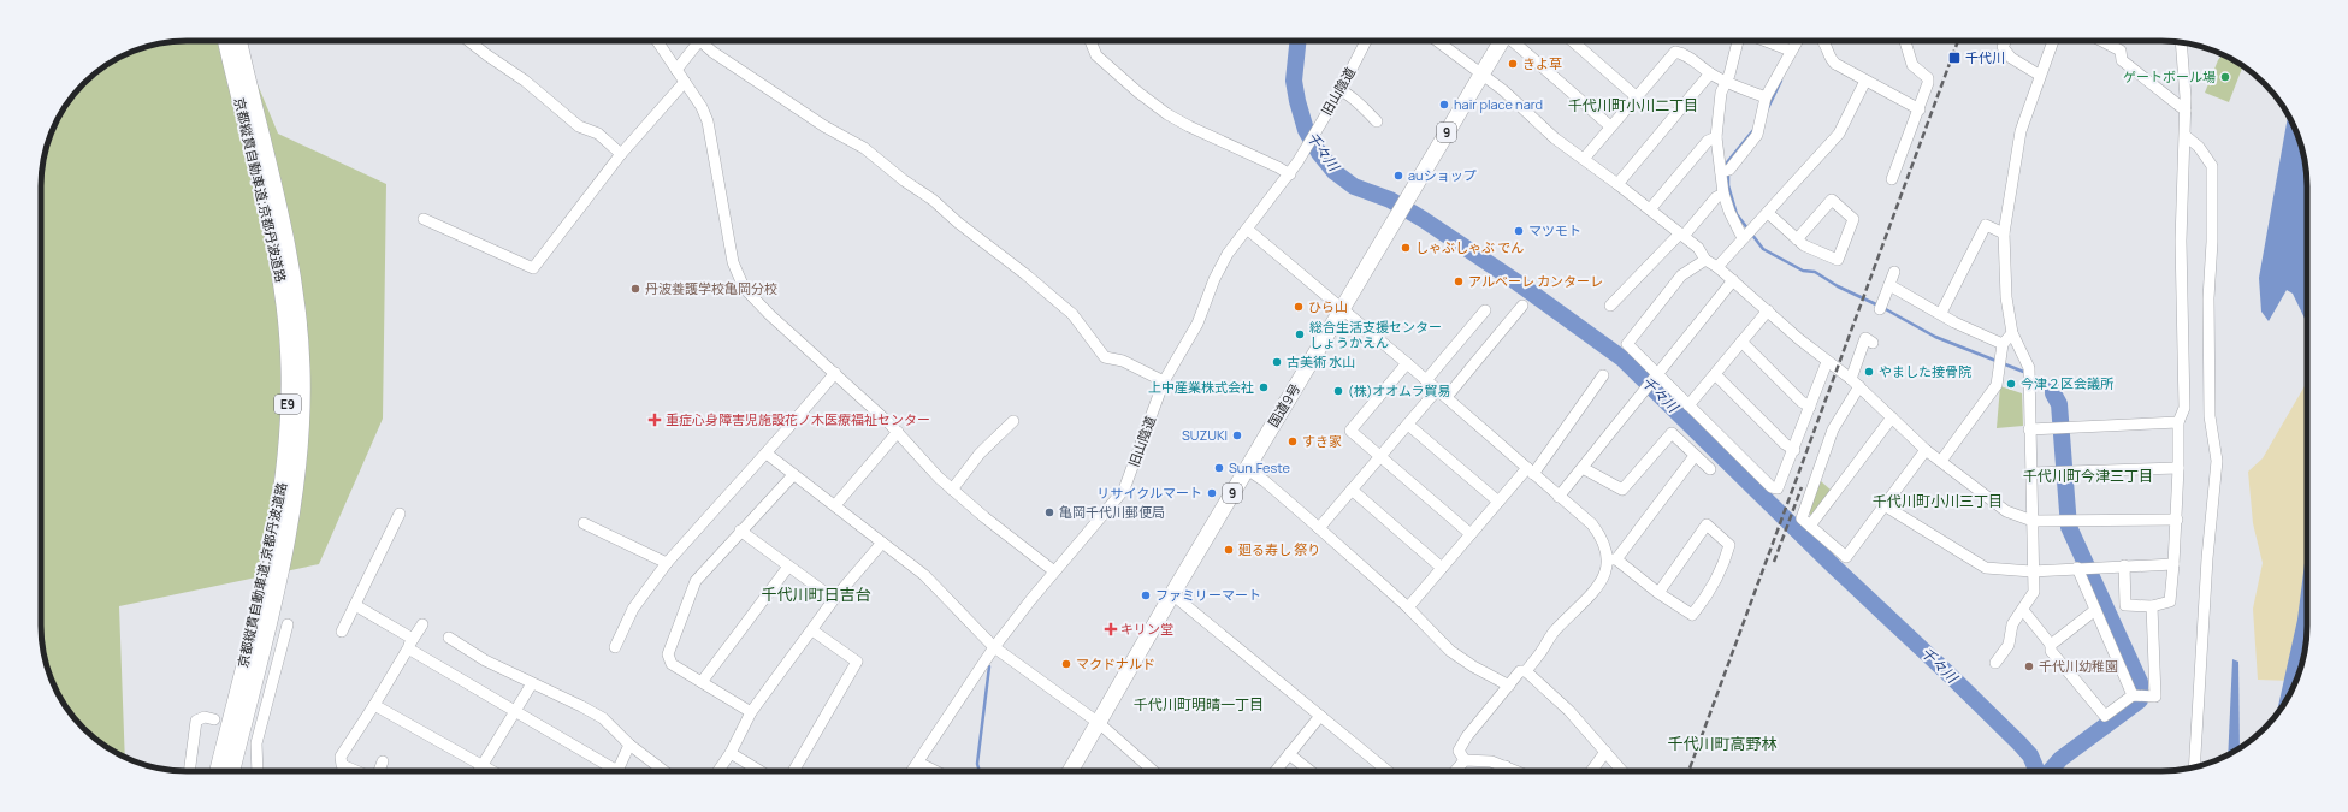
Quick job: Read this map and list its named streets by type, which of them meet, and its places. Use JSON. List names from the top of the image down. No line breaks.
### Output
{"streets":{"highway":["9","京都縦貫自動車道;京都丹波道路","E9","国道9号"],"street":["旧山陰道"]},"districts":["千代川町小川二丁目","千代川町今津三丁目","千代川町小川三丁目","千代川町日吉台","千代川町明晴一丁目","千代川町高野林"],"water":["千々川"],"places":{"transit":["千代川"],"other":["きよ草","ゲートボール場","hair place nard","auショップ","マツモト","しゃぶしゃぶ でん","アルベーレ カンターレ","丹波養護学校亀岡分校","ひら山","総合生活支援センター しょうかえん","古美術 水山","やました接骨院","今津２区会議所","上中産業株式会社","(株)オオムラ貿易","SUZUKI","すき家","Sun.Feste","リサイクルマート","亀岡千代川郵便局","廻る寿し 祭り","ファミリーマート","マクドナルド","千代川幼稚園"],"health":["重症心身障害児施設花ノ木医療福祉センター","キリン堂"]}}
